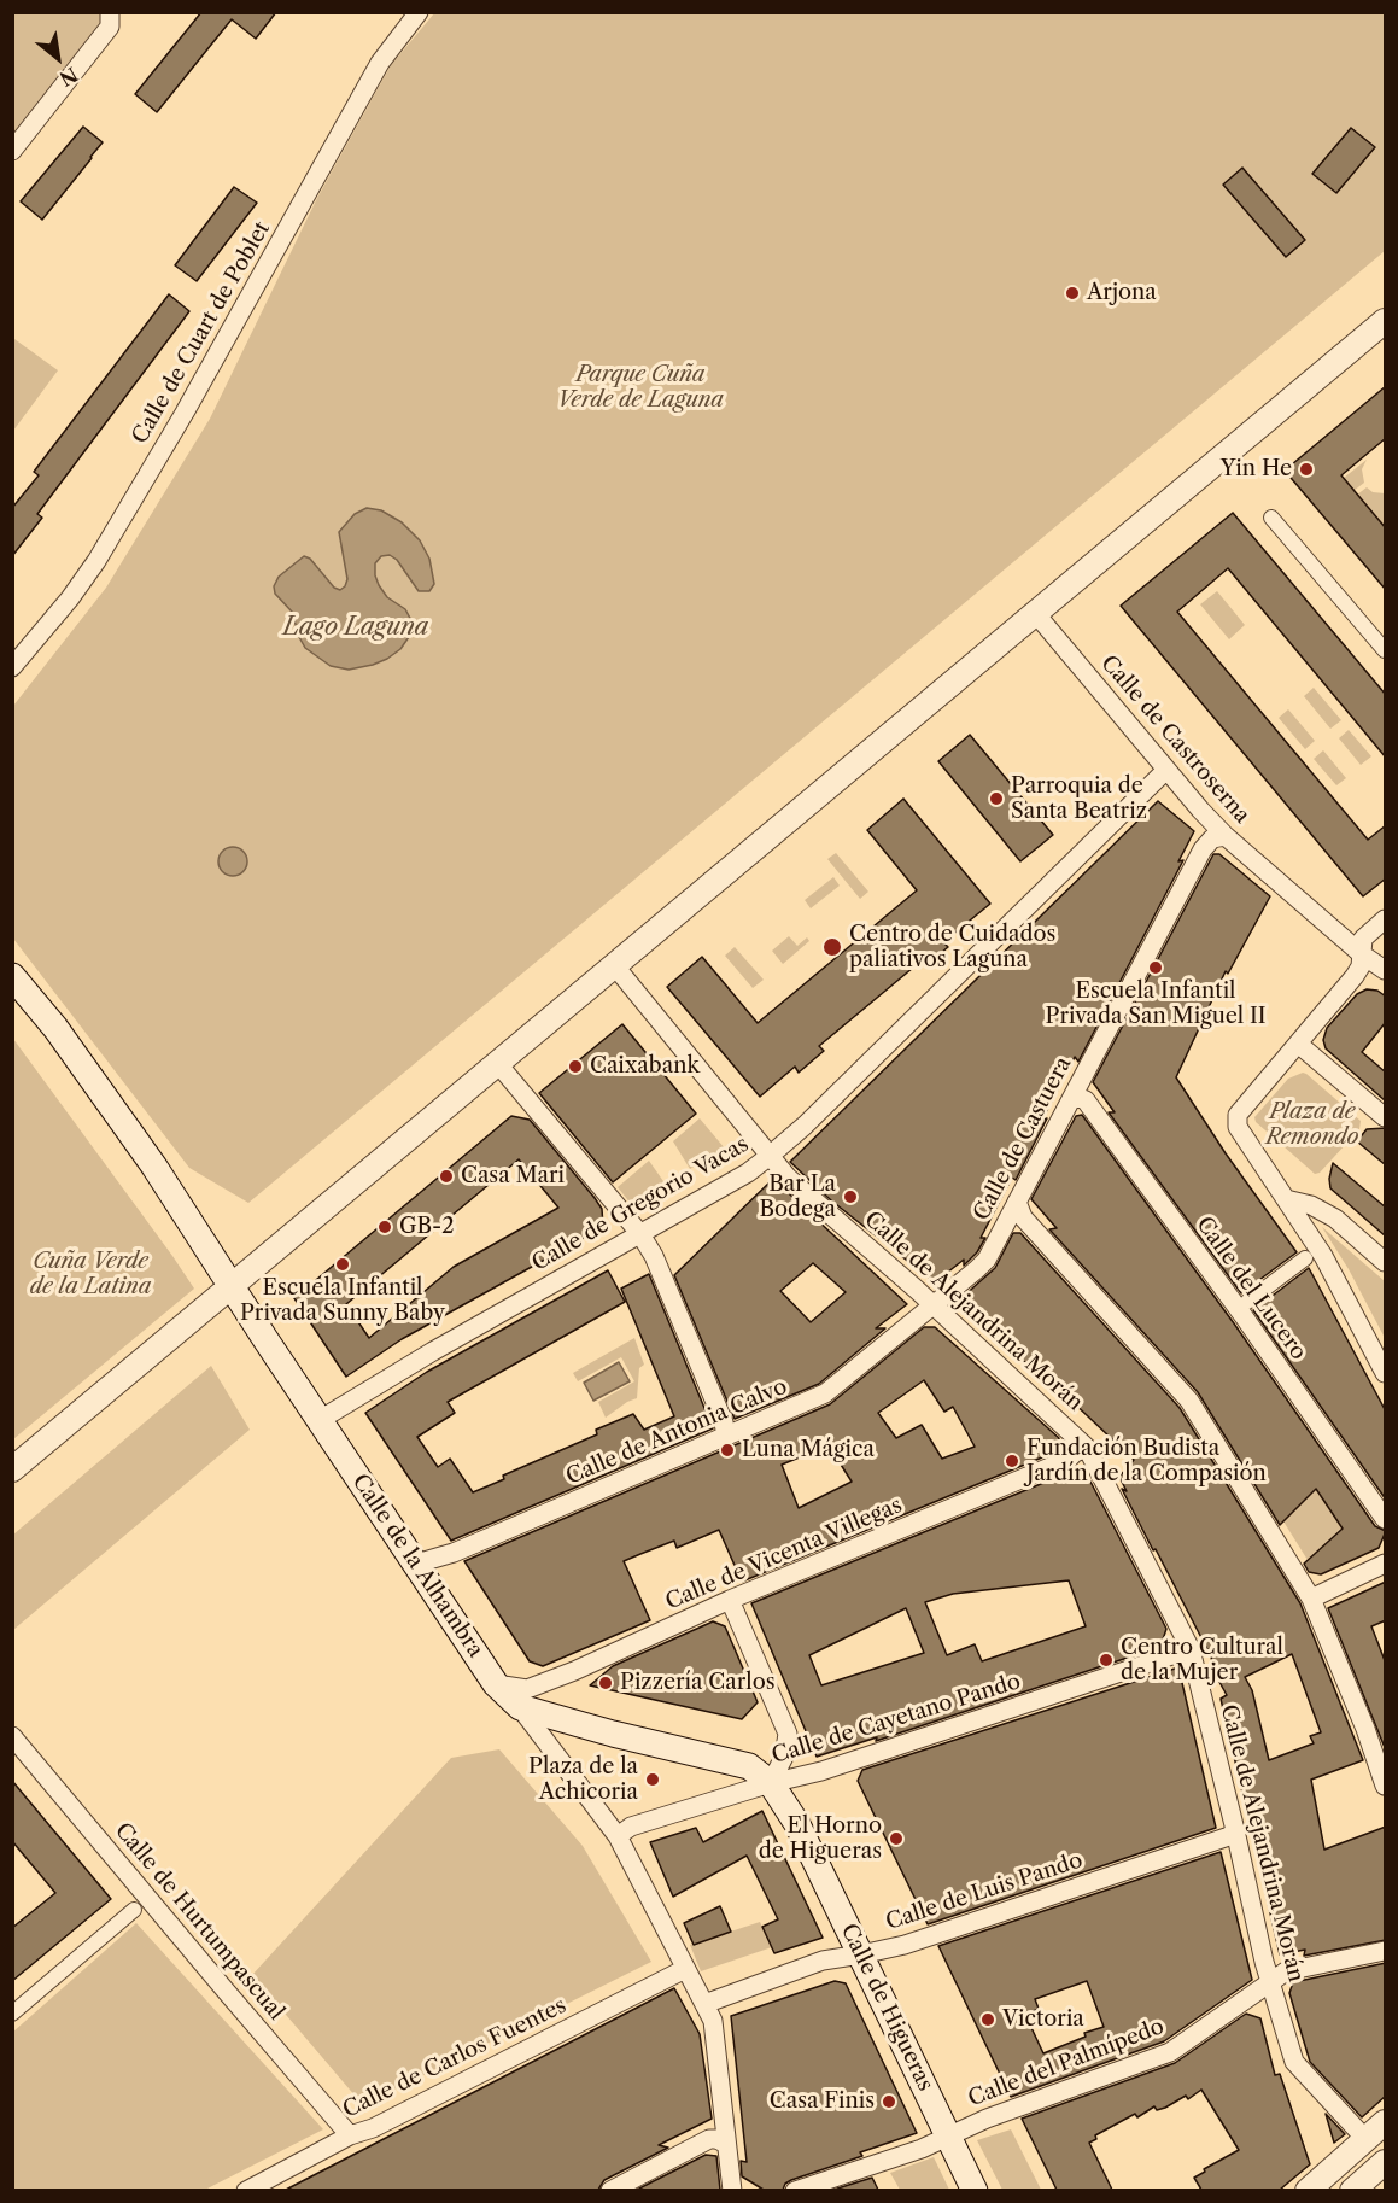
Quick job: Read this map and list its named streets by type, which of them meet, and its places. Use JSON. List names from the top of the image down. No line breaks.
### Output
{"streets":{"main road":["Calle de la Alhambra","Calle de Higueras"],"street":["Calle de Cuart de Poblet","Calle de Castroserna","Calle de Castuera","Calle de Gregorio Vacas","Calle del Lucero","Calle de Alejandrina Morán","Calle de Antonia Calvo","Calle de Vicenta Villegas","Calle de Cayetano Pando","Calle de Luis Pando","Calle de Hurtumpascual","Calle de Carlos Fuentes","Calle del Palmípedo"]},"crossings":[["Calle de Castroserna","Calle de Castuera"],["Calle de Castroserna","Calle de Gregorio Vacas"],["Calle de Castuera","Calle del Lucero"],["Calle de Castuera","Calle de Alejandrina Morán"],["Calle de Castuera","Calle de Antonia Calvo"],["Calle de Gregorio Vacas","Calle de Alejandrina Morán"],["Calle de Gregorio Vacas","Calle de la Alhambra"],["Calle de Alejandrina Morán","Calle de Antonia Calvo"],["Calle de Alejandrina Morán","Calle de Vicenta Villegas"],["Calle de Alejandrina Morán","Calle de Cayetano Pando"],["Calle de Alejandrina Morán","Calle de Luis Pando"],["Calle de Alejandrina Morán","Calle del Palmípedo"],["Calle de Antonia Calvo","Calle de la Alhambra"],["Calle de Vicenta Villegas","Calle de la Alhambra"],["Calle de la Alhambra","Calle de Cayetano Pando"],["Calle de la Alhambra","Calle de Luis Pando"],["Calle de la Alhambra","Calle de Carlos Fuentes"],["Calle de Cayetano Pando","Calle de Higueras"],["Calle de Luis Pando","Calle de Higueras"],["Calle de Hurtumpascual","Calle de Carlos Fuentes"],["Calle de Higueras","Calle del Palmípedo"]],"water":["Lago Laguna"],"parks":["Parque Cuña Verde de Laguna","Plaza de Remondo","Cuña Verde de la Latina"],"places":["Arjona","Yin He","Parroquia de Santa Beatriz","Centro de Cuidados paliativos Laguna","Escuela Infantil Privada San Miguel II","Caixabank","Casa Mari","Bar La Bodega","GB-2","Escuela Infantil Privada Sunny Baby","Luna Mágica","Fundación Budista Jardín de la Compasión","Centro Cultural de la Mujer","Pizzería Carlos","Plaza de la Achicoria","El Horno de Higueras","Victoria","Casa Finis"],"north":"bottom right"}
